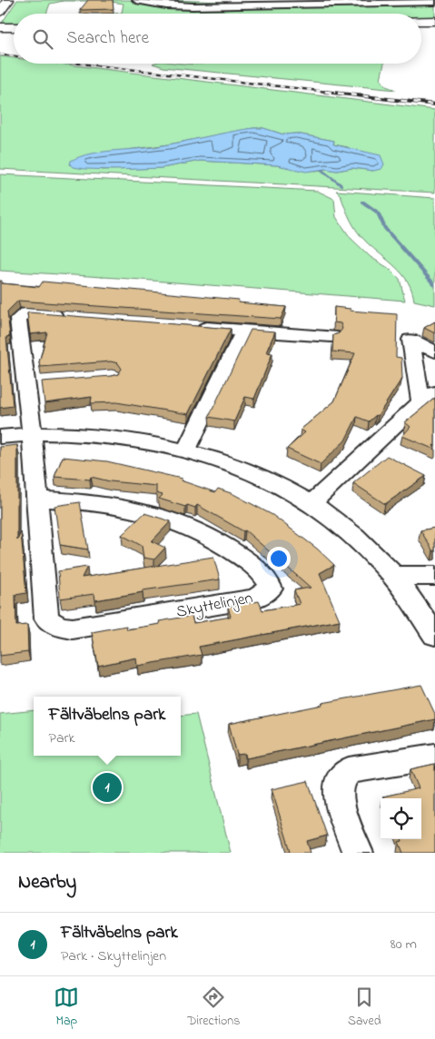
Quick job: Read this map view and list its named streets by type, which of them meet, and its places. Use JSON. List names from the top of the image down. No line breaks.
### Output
{"streets":{"street":["Skyttelinjen"]},"page":{"search":"Search here","popup":["Fältväbelns park","Park"],"pins":"1","heading":"Nearby","list":[{"mark":"1","name":"Fältväbelns park","note":"Park · Skyttelinjen","value":"80 m"}],"nav":["Map","Directions","Saved"]}}
